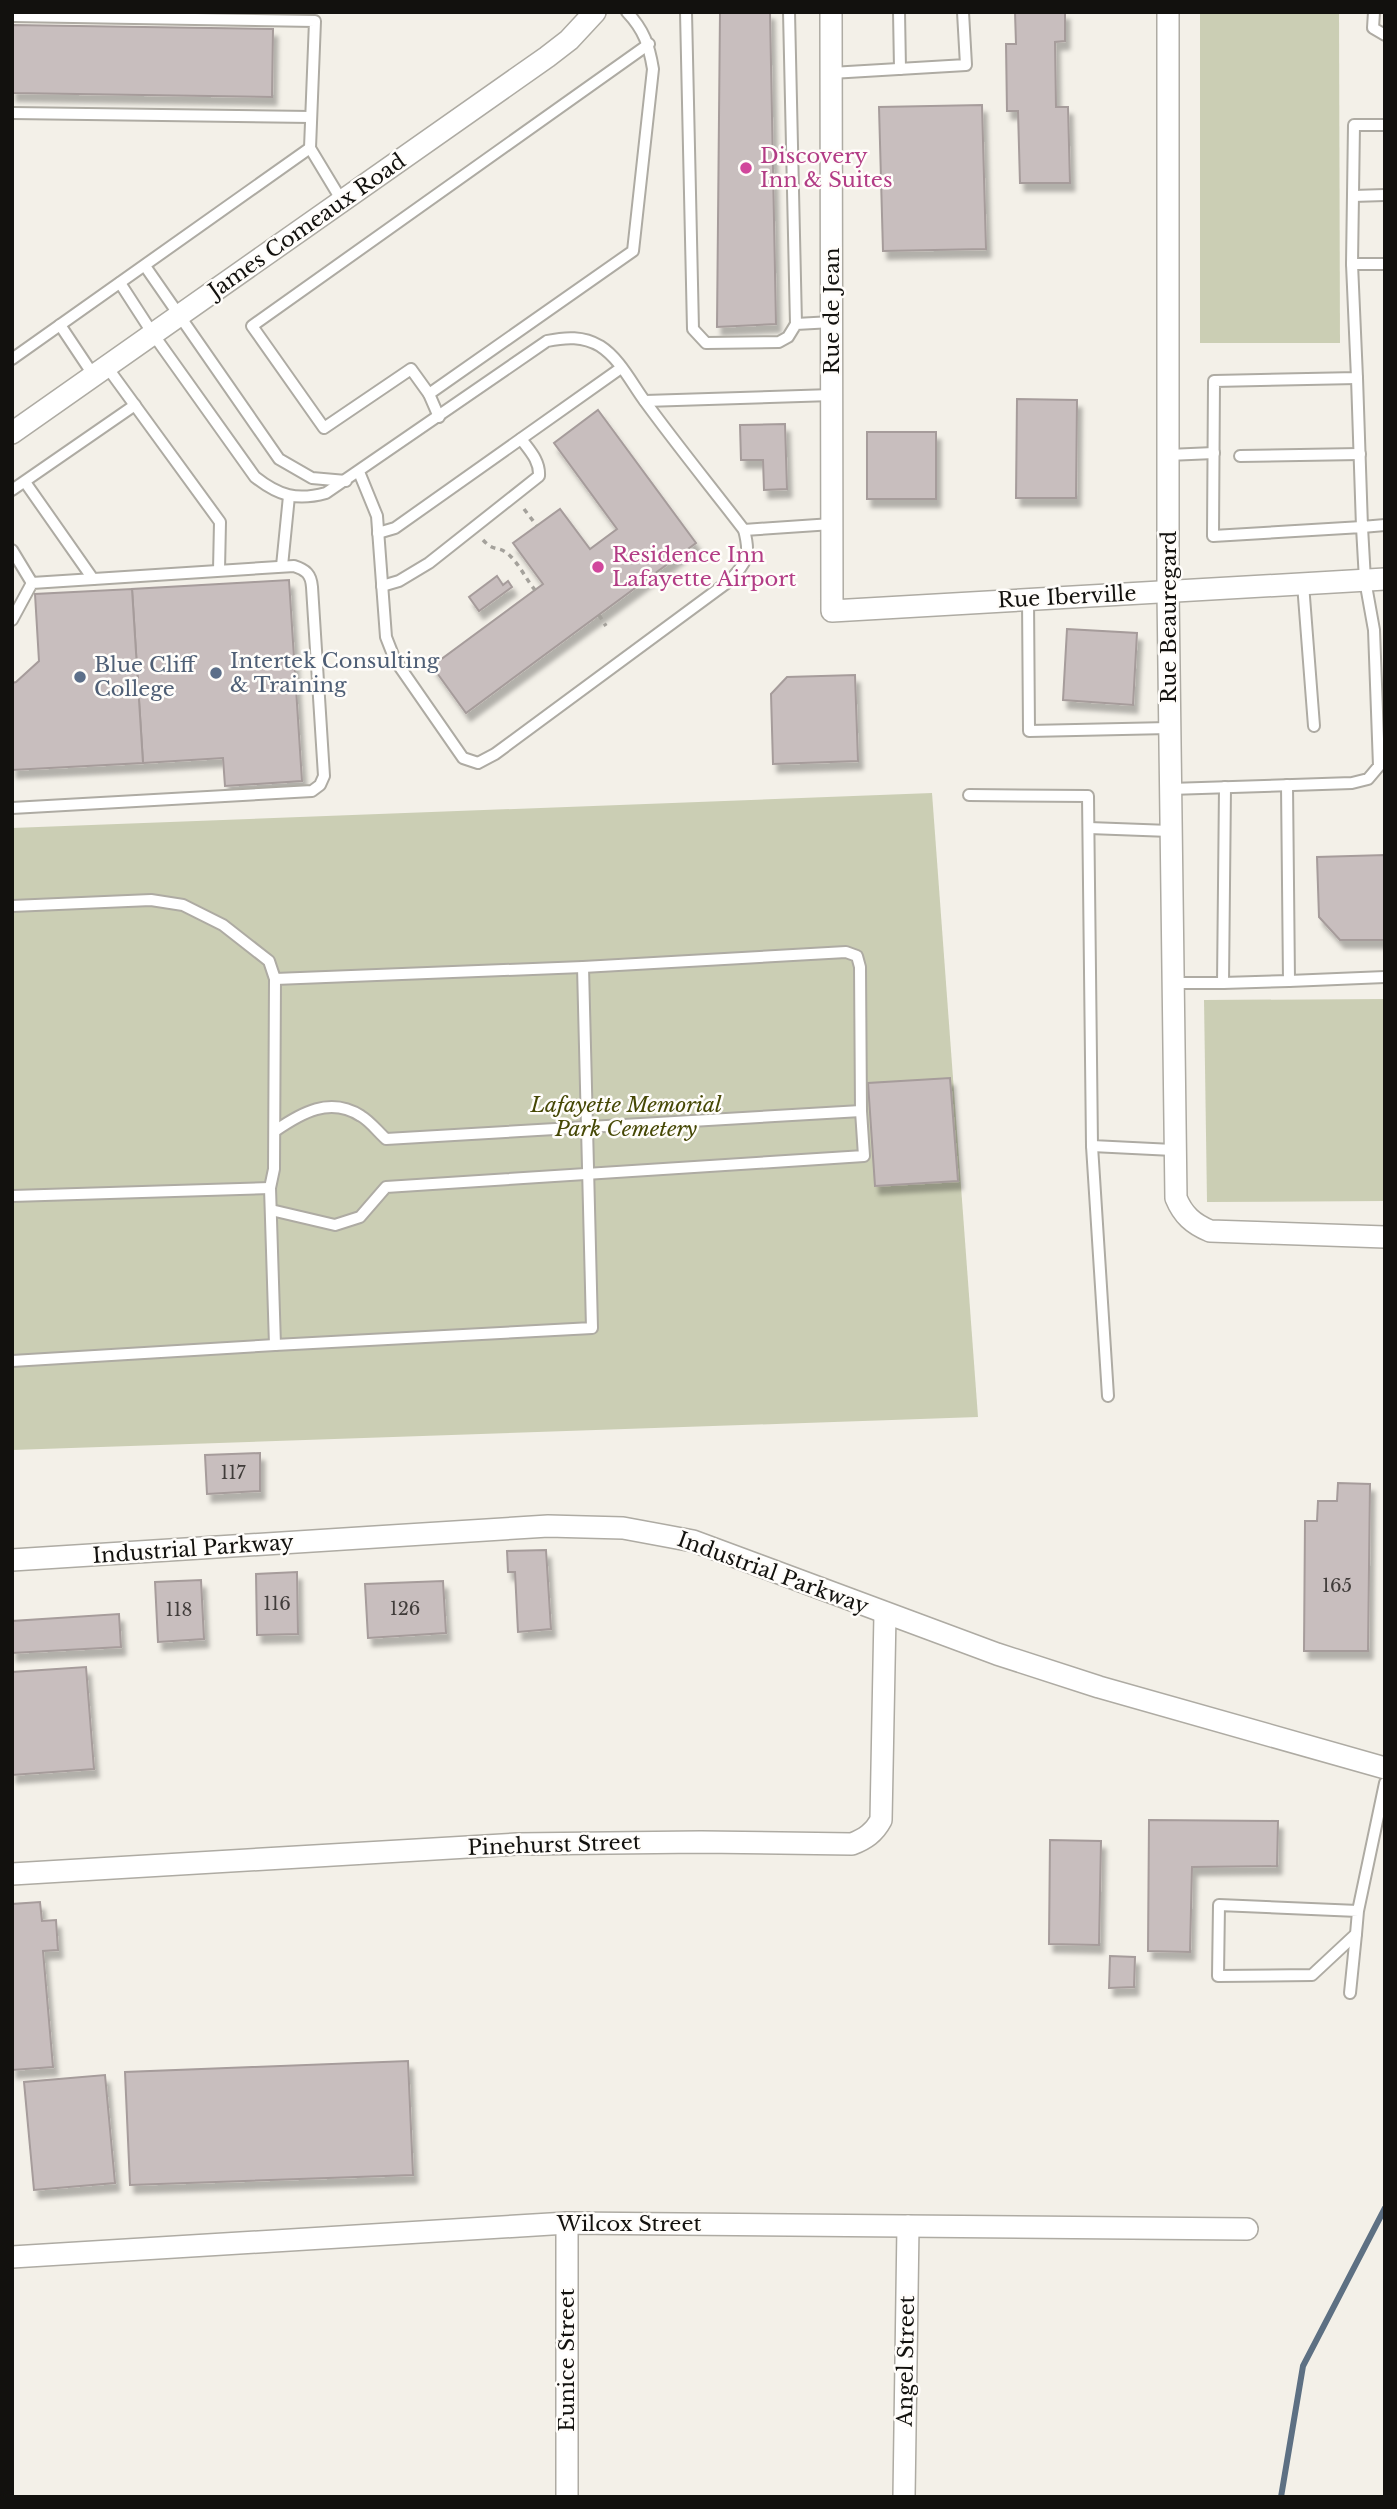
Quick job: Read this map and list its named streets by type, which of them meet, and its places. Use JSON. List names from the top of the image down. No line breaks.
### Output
{"streets":{"street":["James Comeaux Road","Rue de Jean","Rue Iberville","Rue Beauregard","Industrial Parkway","Pinehurst Street","Wilcox Street","Eunice Street","Angel Street"]},"crossings":[["Rue de Jean","Rue Iberville"],["Rue Iberville","Rue Beauregard"],["Industrial Parkway","Pinehurst Street"],["Wilcox Street","Eunice Street"],["Wilcox Street","Angel Street"]],"parks":["Lafayette Memorial Park Cemetery"],"places":["Discovery Inn & Suites","Residence Inn Lafayette Airport","Intertek Consulting & Training","Blue Cliff College"],"house_numbers":["117","165","116","126","118"]}
